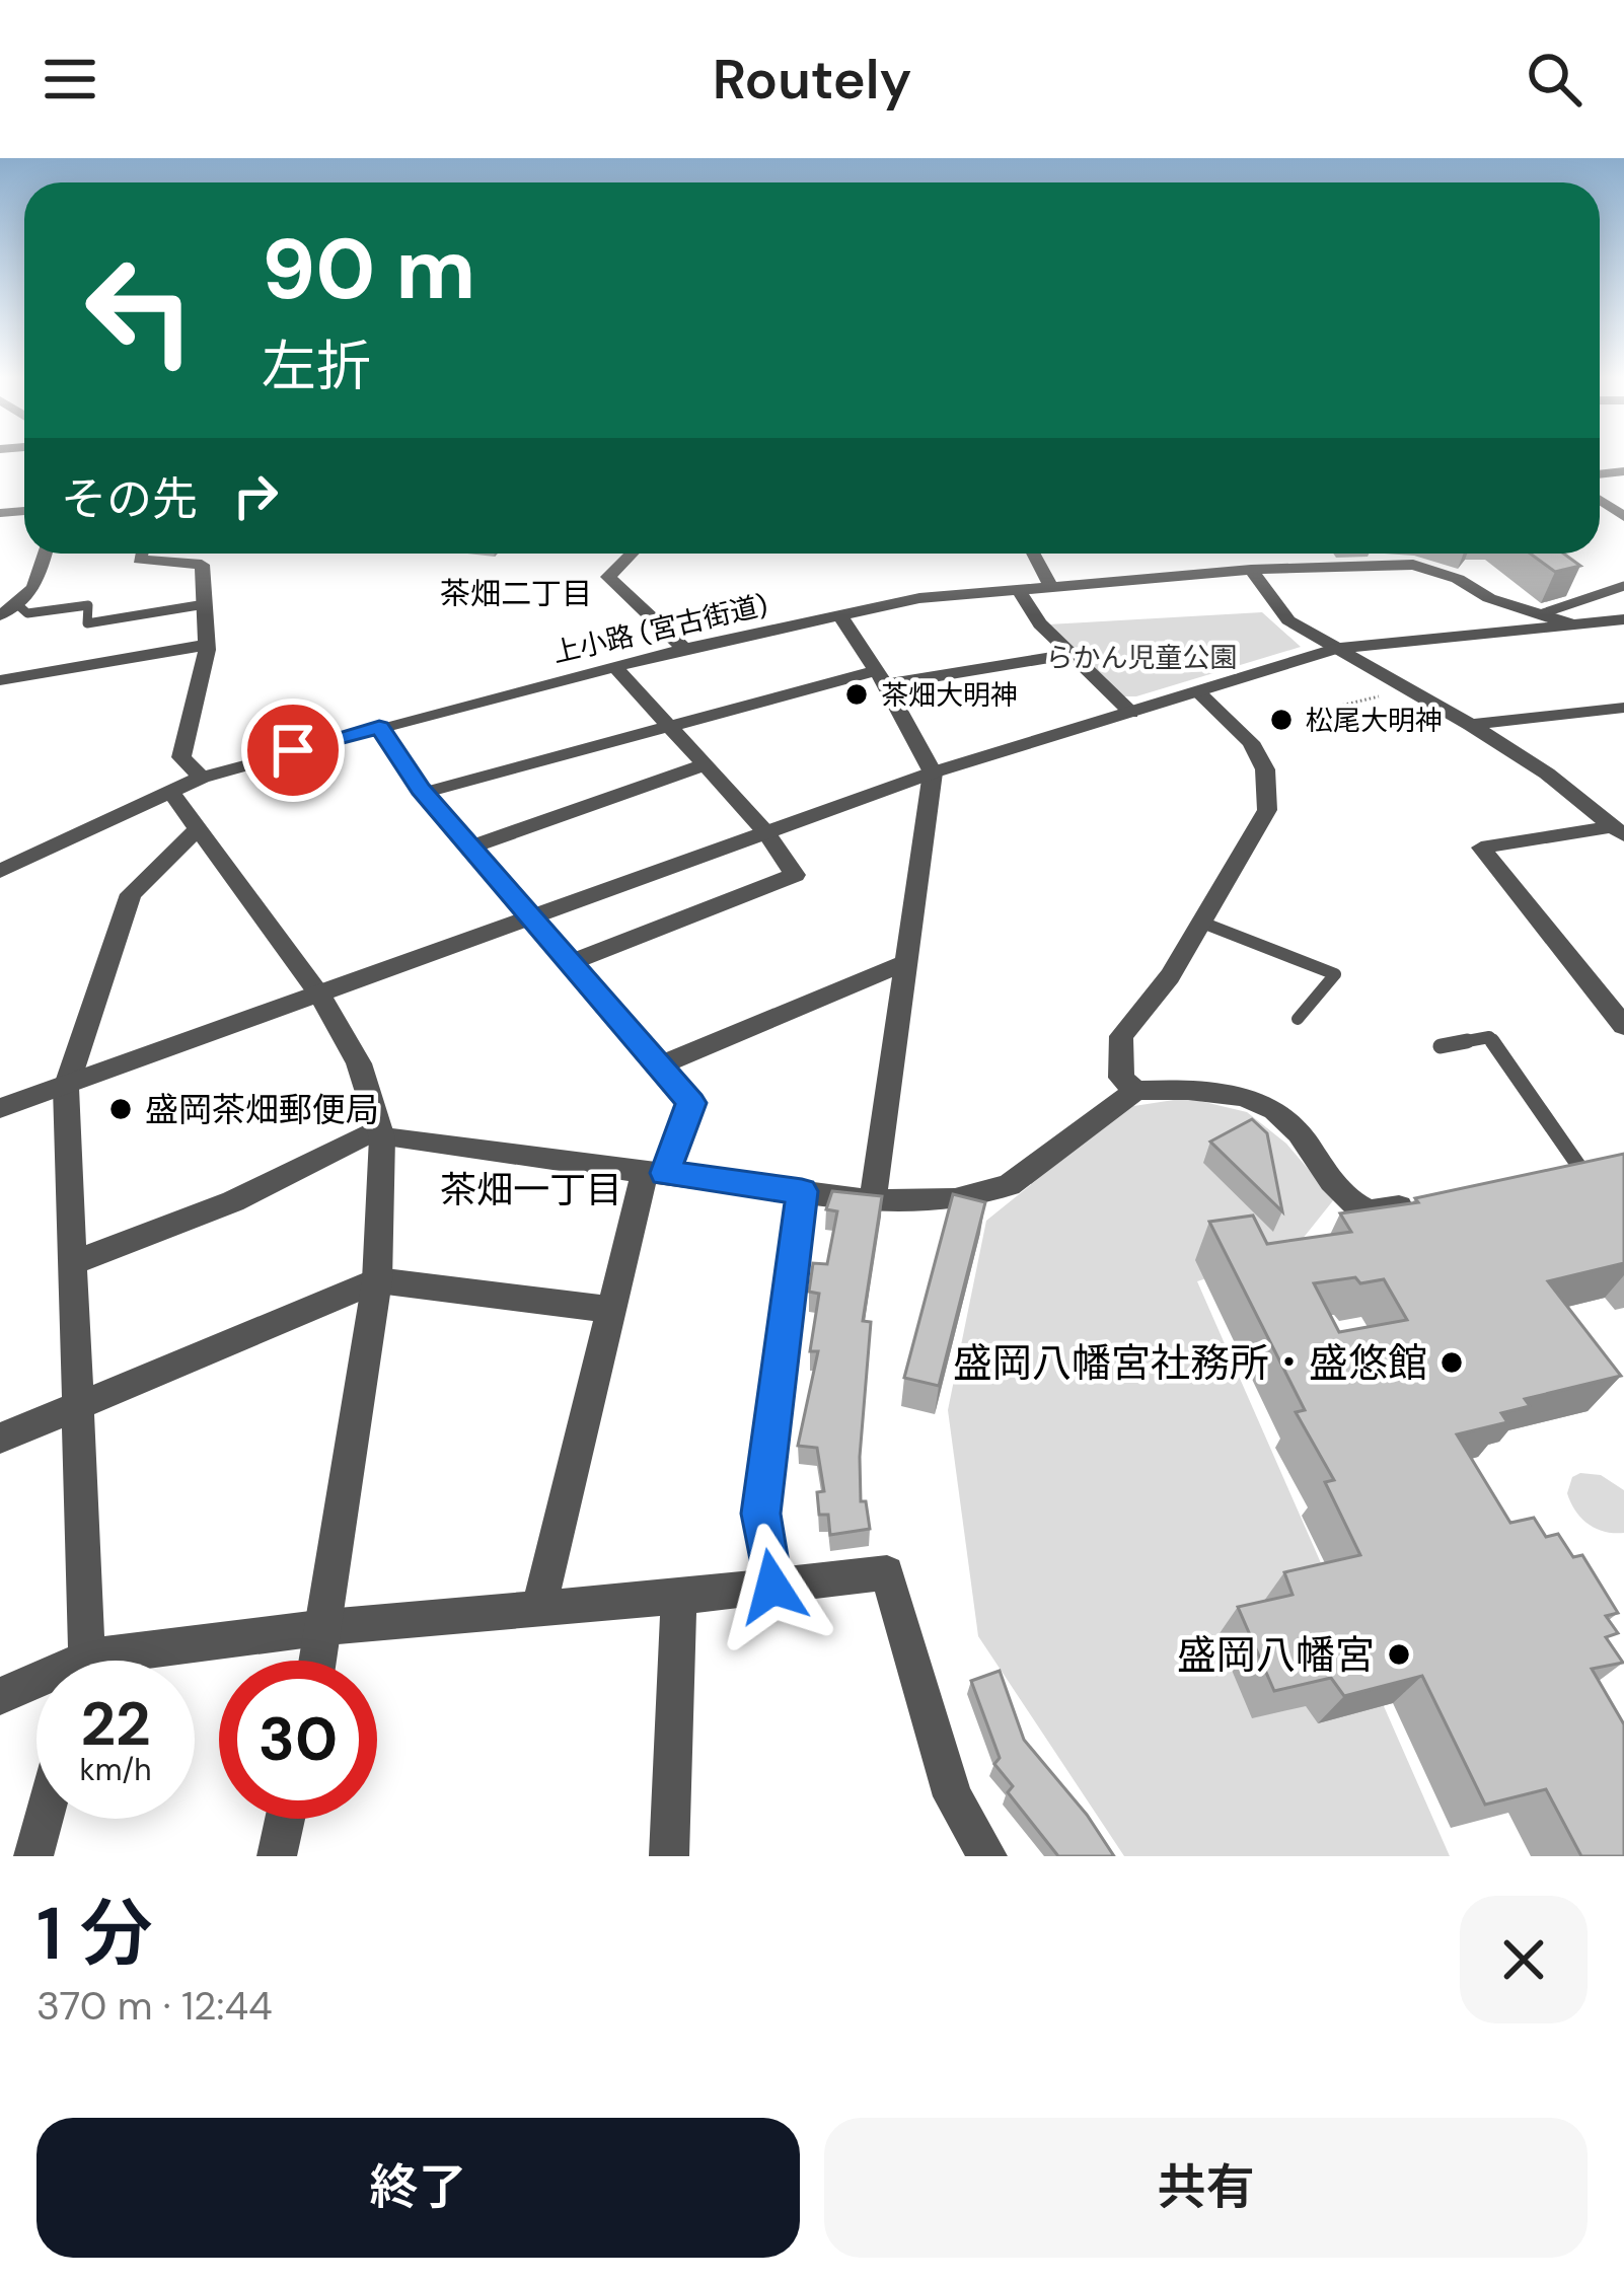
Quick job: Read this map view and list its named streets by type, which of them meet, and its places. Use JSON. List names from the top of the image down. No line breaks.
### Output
{"streets":{"street":["上小路 (宮古街道)"]},"districts":["茶畑二丁目","茶畑一丁目"],"parks":["らかん児童公園"],"places":["茶畑大明神","松尾大明神","盛岡茶畑郵便局","盛岡八幡宮社務所・盛悠館","盛岡八幡宮"],"page":{"header":"Routely","turn":["90 m","左折"],"then":"その先","speed":"22 km/h","limit":"30","heading":["1 分","370 m · 12:44"],"buttons":["終了","共有"]}}
